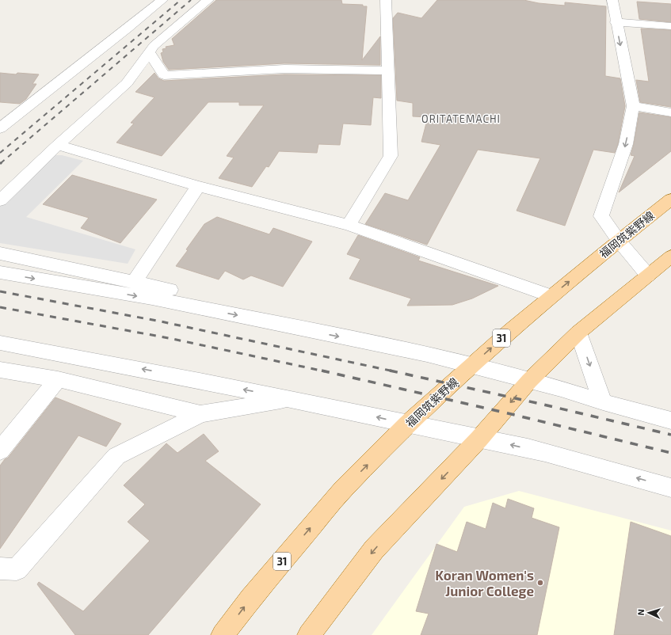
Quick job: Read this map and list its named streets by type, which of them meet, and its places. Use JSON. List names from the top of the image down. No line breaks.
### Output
{"streets":{"main road":["福岡筑紫野線","31"]},"districts":["ORITATEMACHI"],"places":["Koran Women's Junior College"],"north":"left"}
